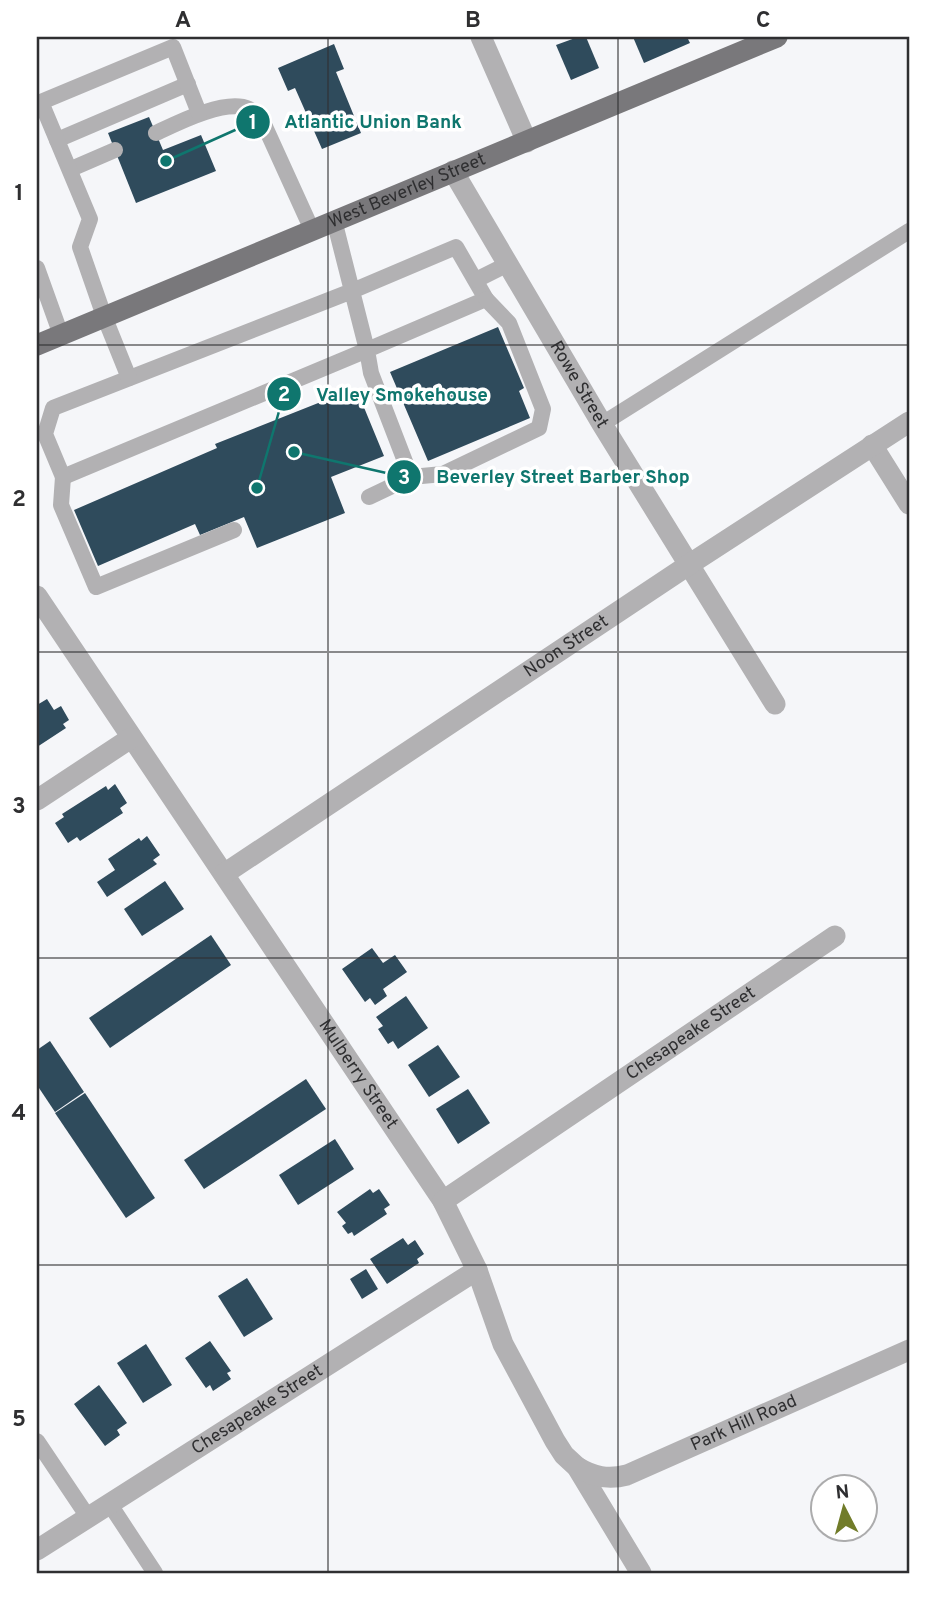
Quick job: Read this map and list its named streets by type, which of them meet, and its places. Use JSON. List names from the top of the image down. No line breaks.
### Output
{"streets":{"main road":["West Beverley Street"],"street":["Rowe Street","Noon Street","Chesapeake Street","Mulberry Street","Park Hill Road"]},"crossings":[["West Beverley Street","Rowe Street"],["Rowe Street","Noon Street"],["Noon Street","Mulberry Street"],["Chesapeake Street","Mulberry Street"],["Mulberry Street","Park Hill Road"]],"places":["Atlantic Union Bank","Beverley Street Barber Shop","Valley Smokehouse"],"north":"top","grid":{"columns":["A","B","C"],"rows":["1","2","3","4","5"]}}
